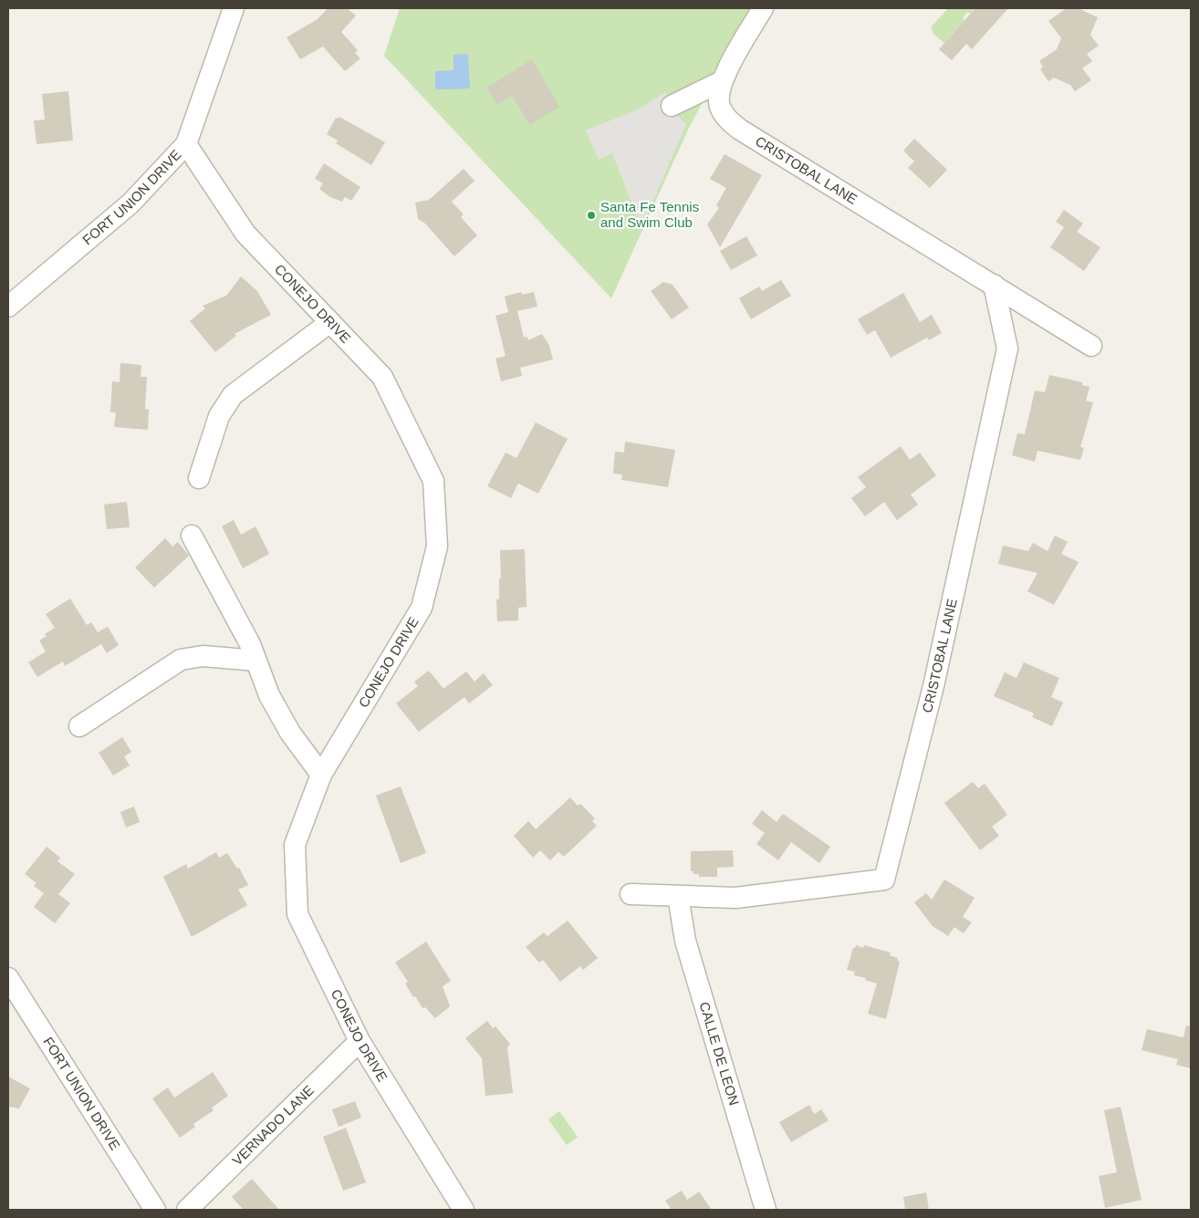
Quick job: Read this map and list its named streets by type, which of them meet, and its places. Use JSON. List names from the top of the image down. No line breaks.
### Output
{"streets":{"street":["CRISTOBAL LANE","FORT UNION DRIVE","CONEJO DRIVE","CALLE DE LEON","VERNADO LANE"]},"crossings":[["CRISTOBAL LANE","CALLE DE LEON"],["FORT UNION DRIVE","CONEJO DRIVE"],["CONEJO DRIVE","VERNADO LANE"]],"places":["Santa Fe Tennis and Swim Club"]}
